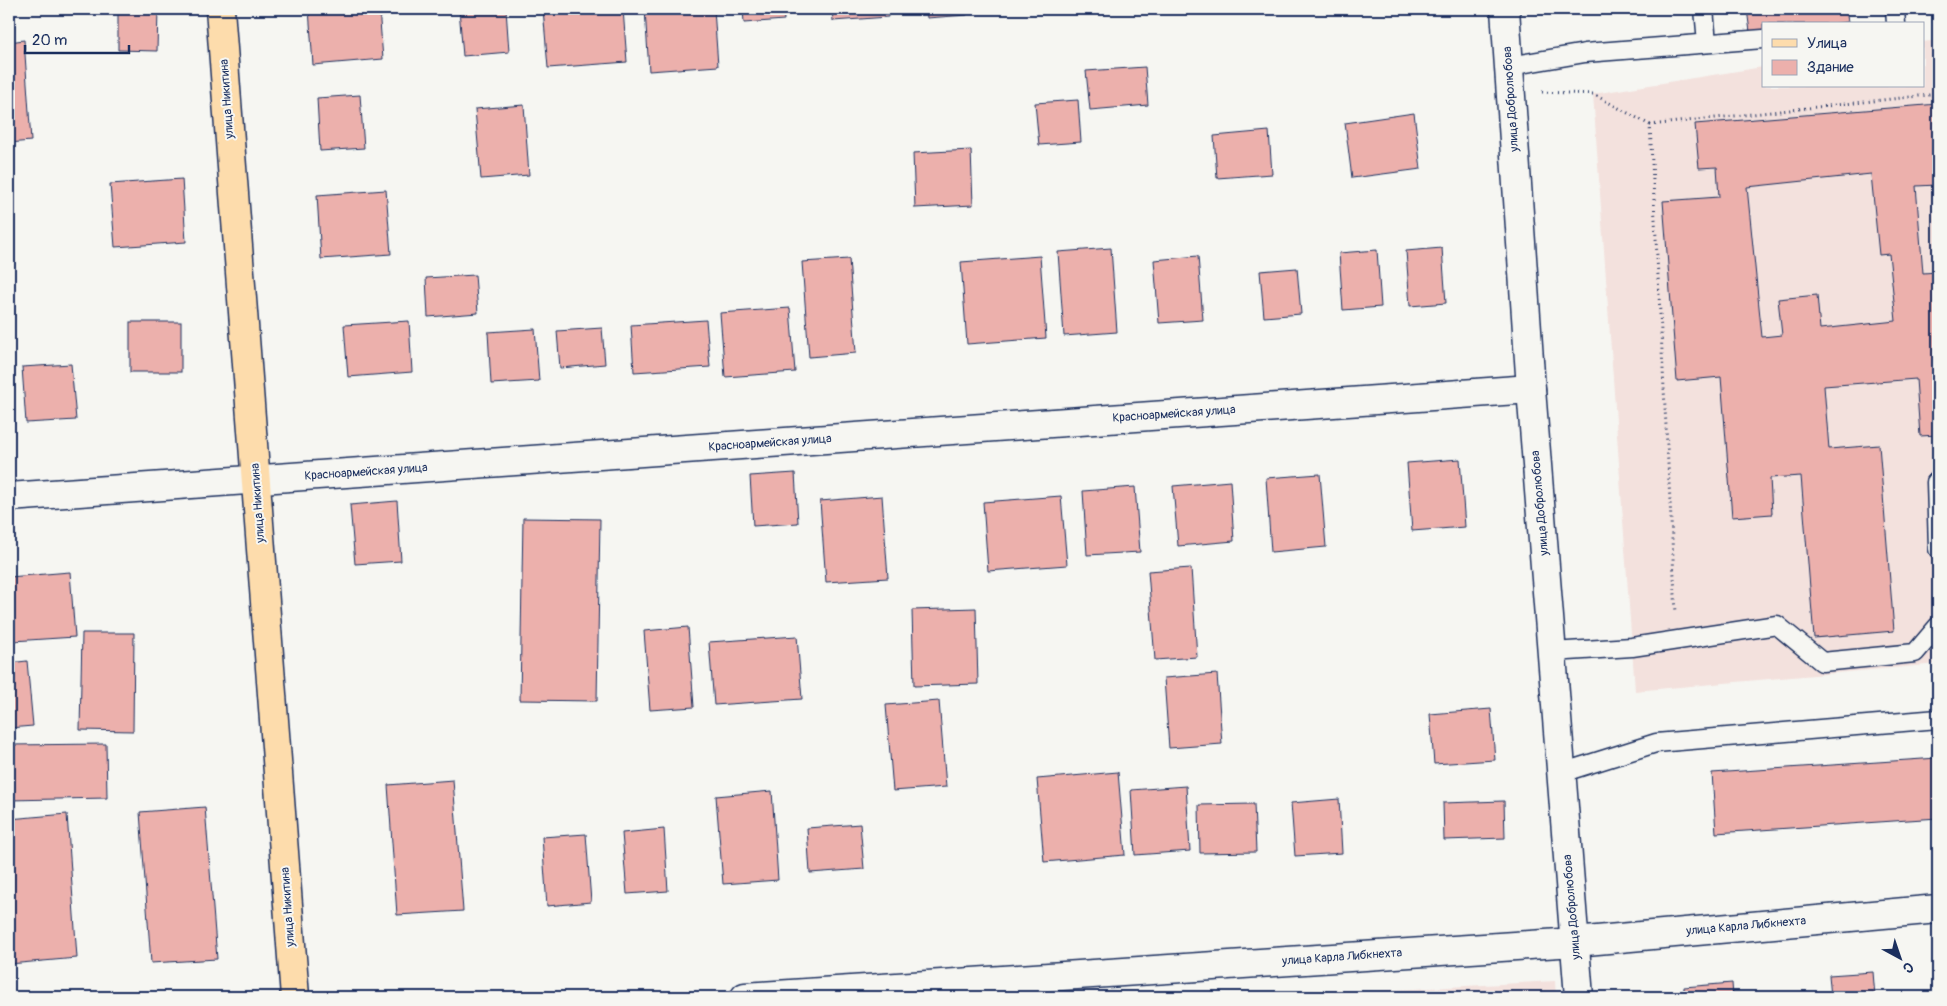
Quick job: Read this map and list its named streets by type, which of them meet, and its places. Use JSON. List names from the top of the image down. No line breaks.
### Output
{"streets":{"main road":["улица Никитина"],"street":["улица Добролюбова","Красноармейская улица","улица Карла Либкнехта"]},"crossings":[["улица Никитина","Красноармейская улица"],["улица Добролюбова","Красноармейская улица"],["улица Добролюбова","улица Карла Либкнехта"]],"legend":["Улица","Здание"],"scale_bar":"20 m","north":"bottom right"}
